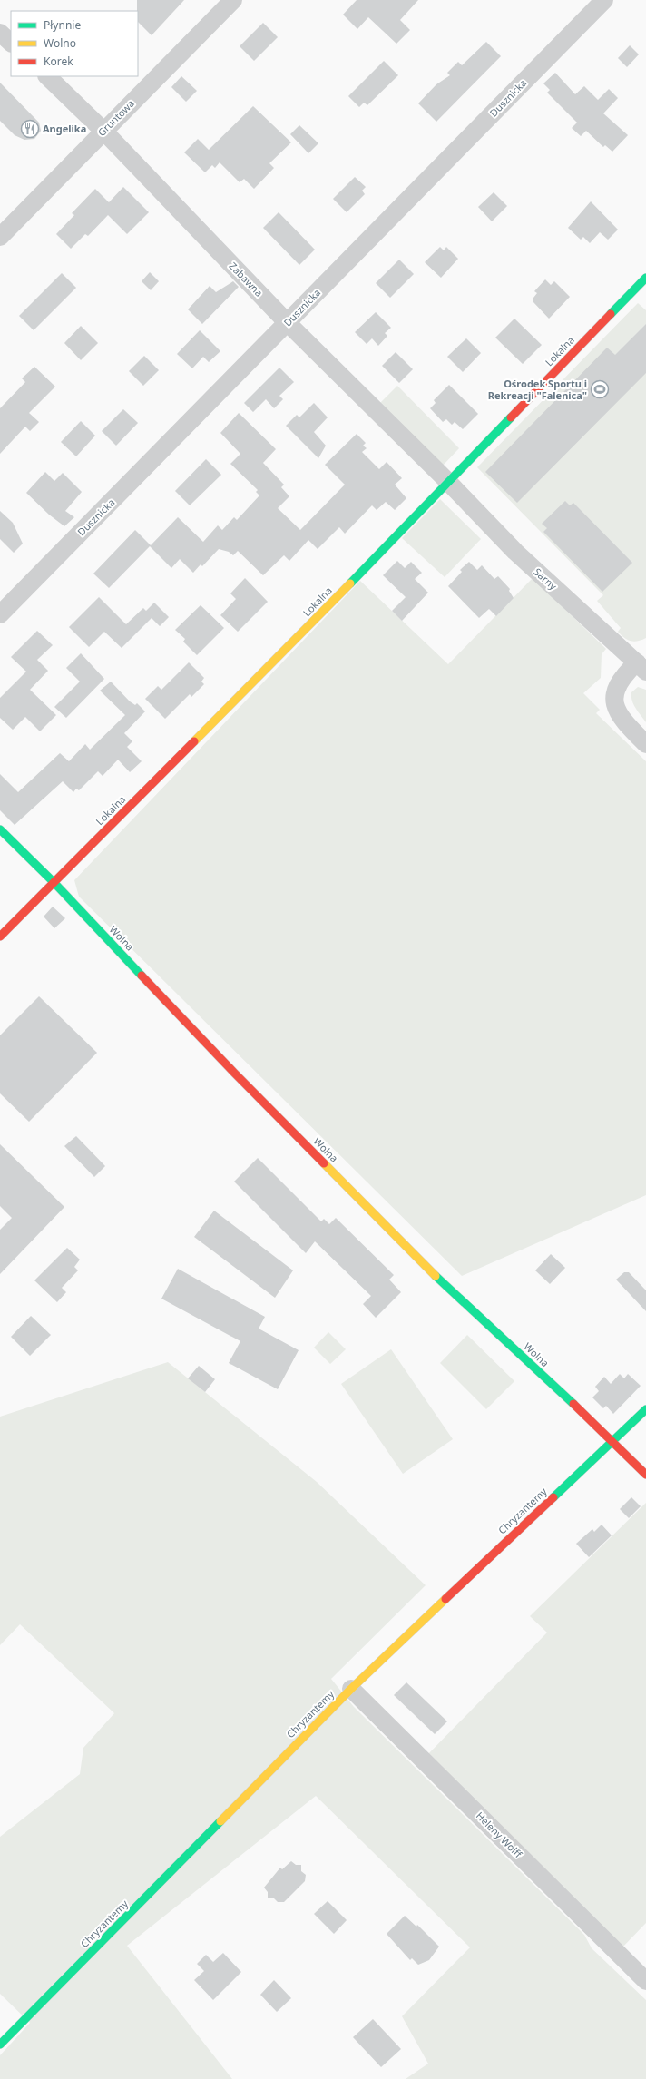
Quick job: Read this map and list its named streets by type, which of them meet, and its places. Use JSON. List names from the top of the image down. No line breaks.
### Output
{"streets":{"street":["Dusznicka","Gruntowa","Zabawna","Lokalna","Sarny","Wolna","Chryzantemy","Heleny Wolff"]},"crossings":[["Dusznicka","Zabawna"],["Gruntowa","Zabawna"],["Zabawna","Lokalna"],["Zabawna","Sarny"],["Lokalna","Sarny"],["Lokalna","Wolna"],["Wolna","Chryzantemy"],["Chryzantemy","Heleny Wolff"]],"places":{"restaurant":["Angelika"],"sports":["Ośrodek Sportu i Rekreacji \"Falenica\""]},"legend":["Płynnie","Wolno","Korek"]}
